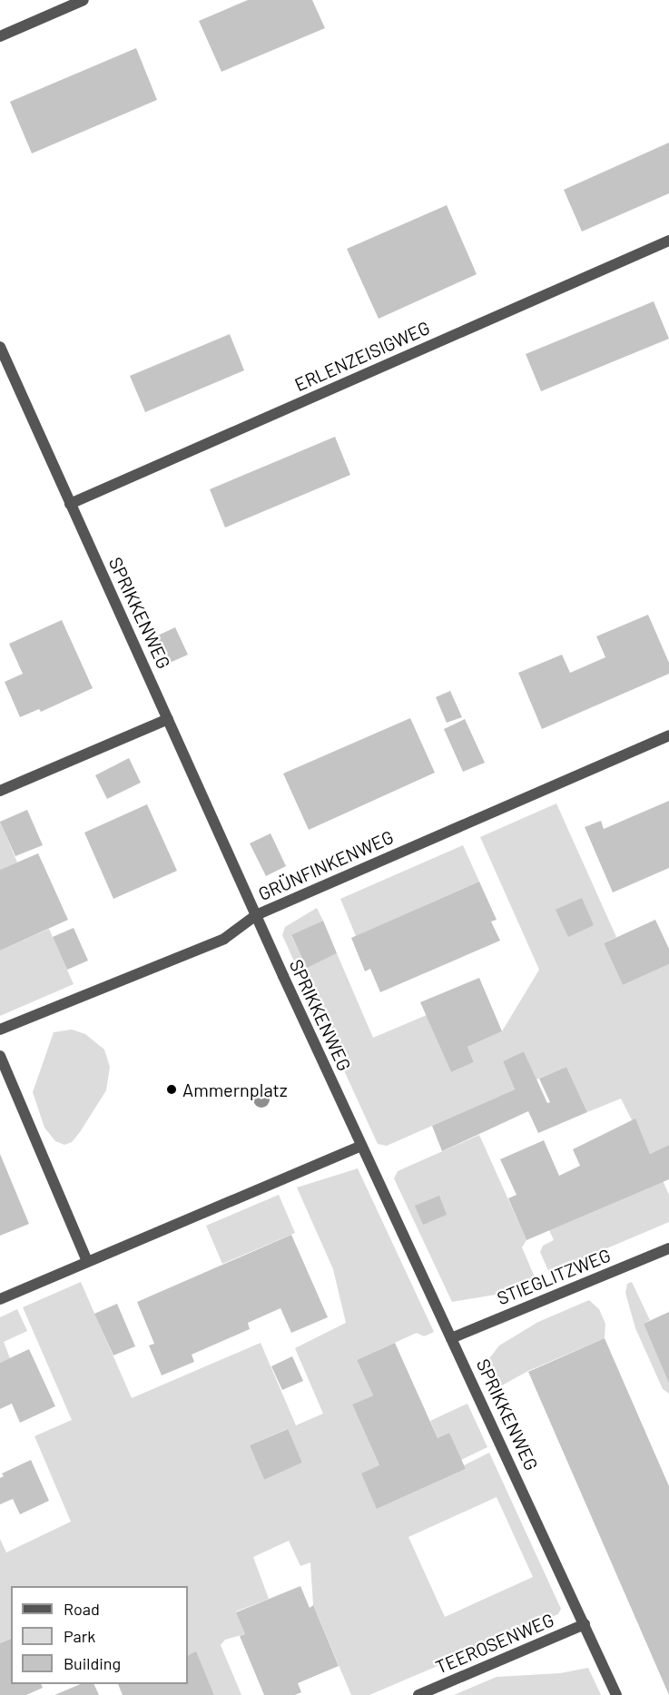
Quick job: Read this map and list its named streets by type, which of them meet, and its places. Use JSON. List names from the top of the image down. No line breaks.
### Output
{"streets":{"street":["ERLENZEISIGWEG","SPRIKKENWEG","GRÜNFINKENWEG","STIEGLITZWEG","TEEROSENWEG"]},"crossings":[["ERLENZEISIGWEG","SPRIKKENWEG"],["SPRIKKENWEG","GRÜNFINKENWEG"],["SPRIKKENWEG","STIEGLITZWEG"],["SPRIKKENWEG","TEEROSENWEG"]],"places":["Ammernplatz"],"legend":["Road","Park","Building"]}
